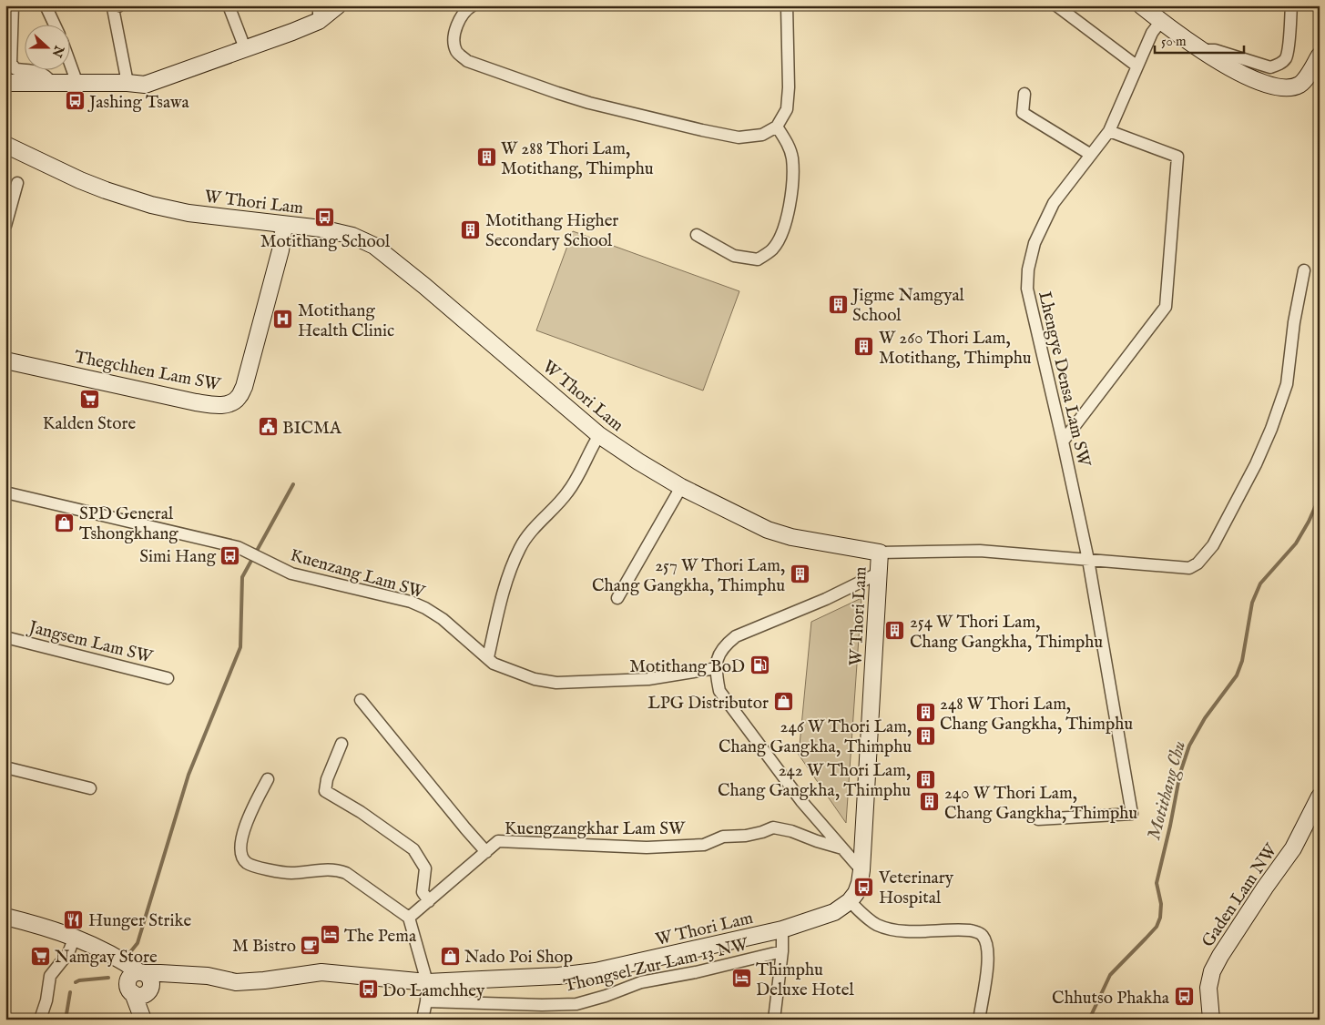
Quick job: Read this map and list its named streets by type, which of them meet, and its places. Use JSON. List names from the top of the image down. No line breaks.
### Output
{"streets":{"main road":["W Thori Lam","Thegchhen Lam SW","Gaden Lam NW"],"street":["Lhengye Densa Lam SW","Kuenzang Lam SW","Jangsem Lam SW","Kuengzangkhar Lam SW","Thongsel Zur Lam 13 NW"]},"crossings":[["W Thori Lam","Thegchhen Lam SW"]],"water":["Motithang Chu"],"places":{"bus stop":["Jashing Tsawa","Motithang School","Simi Hang","Veterinary Hospital","Do Lamchhey","Chhutso Phakha"],"building":["W 288 Thori Lam, Motithang, Thimphu","Motithang Higher Secondary School","Jigme Namgyal School","W 260 Thori Lam, Motithang, Thimphu","257 W Thori Lam, Chang Gangkha, Thimphu","254 W Thori Lam, Chang Gangkha, Thimphu","248 W Thori Lam, Chang Gangkha, Thimphu","246 W Thori Lam, Chang Gangkha, Thimphu","242 W Thori Lam, Chang Gangkha, Thimphu","240 W Thori Lam, Chang Gangkha, Thimphu"],"hospital":["Motithang Health Clinic"],"supermarket":["Kalden Store","Namgay Store"],"public building":["BICMA"],"shop":["SPD General Tshongkhang","LPG Distributor","Nado Poi Shop"],"fuel station":["Motithang BoD"],"restaurant":["Hunger Strike"],"hotel":["The Pema","Thimphu Deluxe Hotel"],"cafe":["M Bistro"]},"scale_bar":"50 m","north":"right"}
